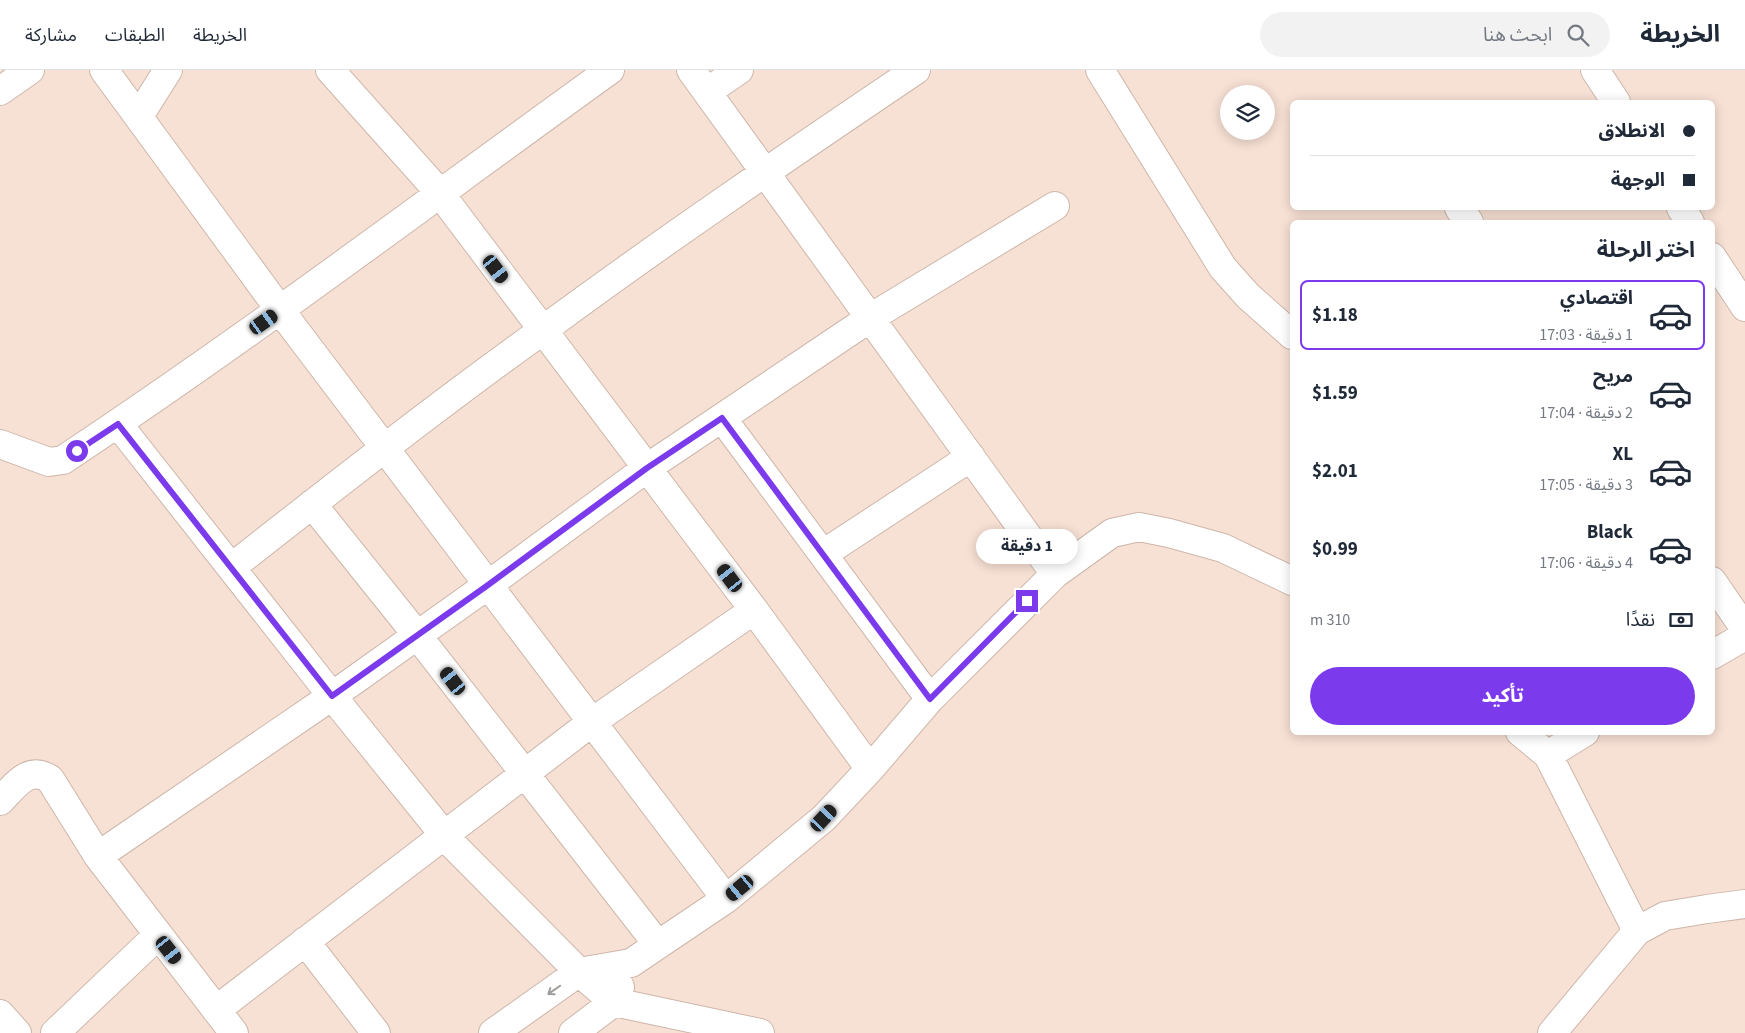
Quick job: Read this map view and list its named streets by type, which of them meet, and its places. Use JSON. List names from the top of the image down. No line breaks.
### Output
{"page":{"header":"الخريطة","search":"ابحث هنا","nav":["الخريطة","الطبقات","مشاركة"],"banner":["الانطلاق","الوجهة"],"heading":"اختر الرحلة","list":[{"name":"اقتصادي","note":"1 دقيقة · 17:03","value":"$1.18"},{"name":"مريح","note":"2 دقيقة · 17:04","value":"$1.59"},{"name":"XL","note":"3 دقيقة · 17:05","value":"$2.01"},{"name":"Black","note":"4 دقيقة · 17:06","value":"$0.99"}],"bubble":"1 دقيقة","pay":["نقدًا","310 m"],"buttons":"تأكيد"}}
